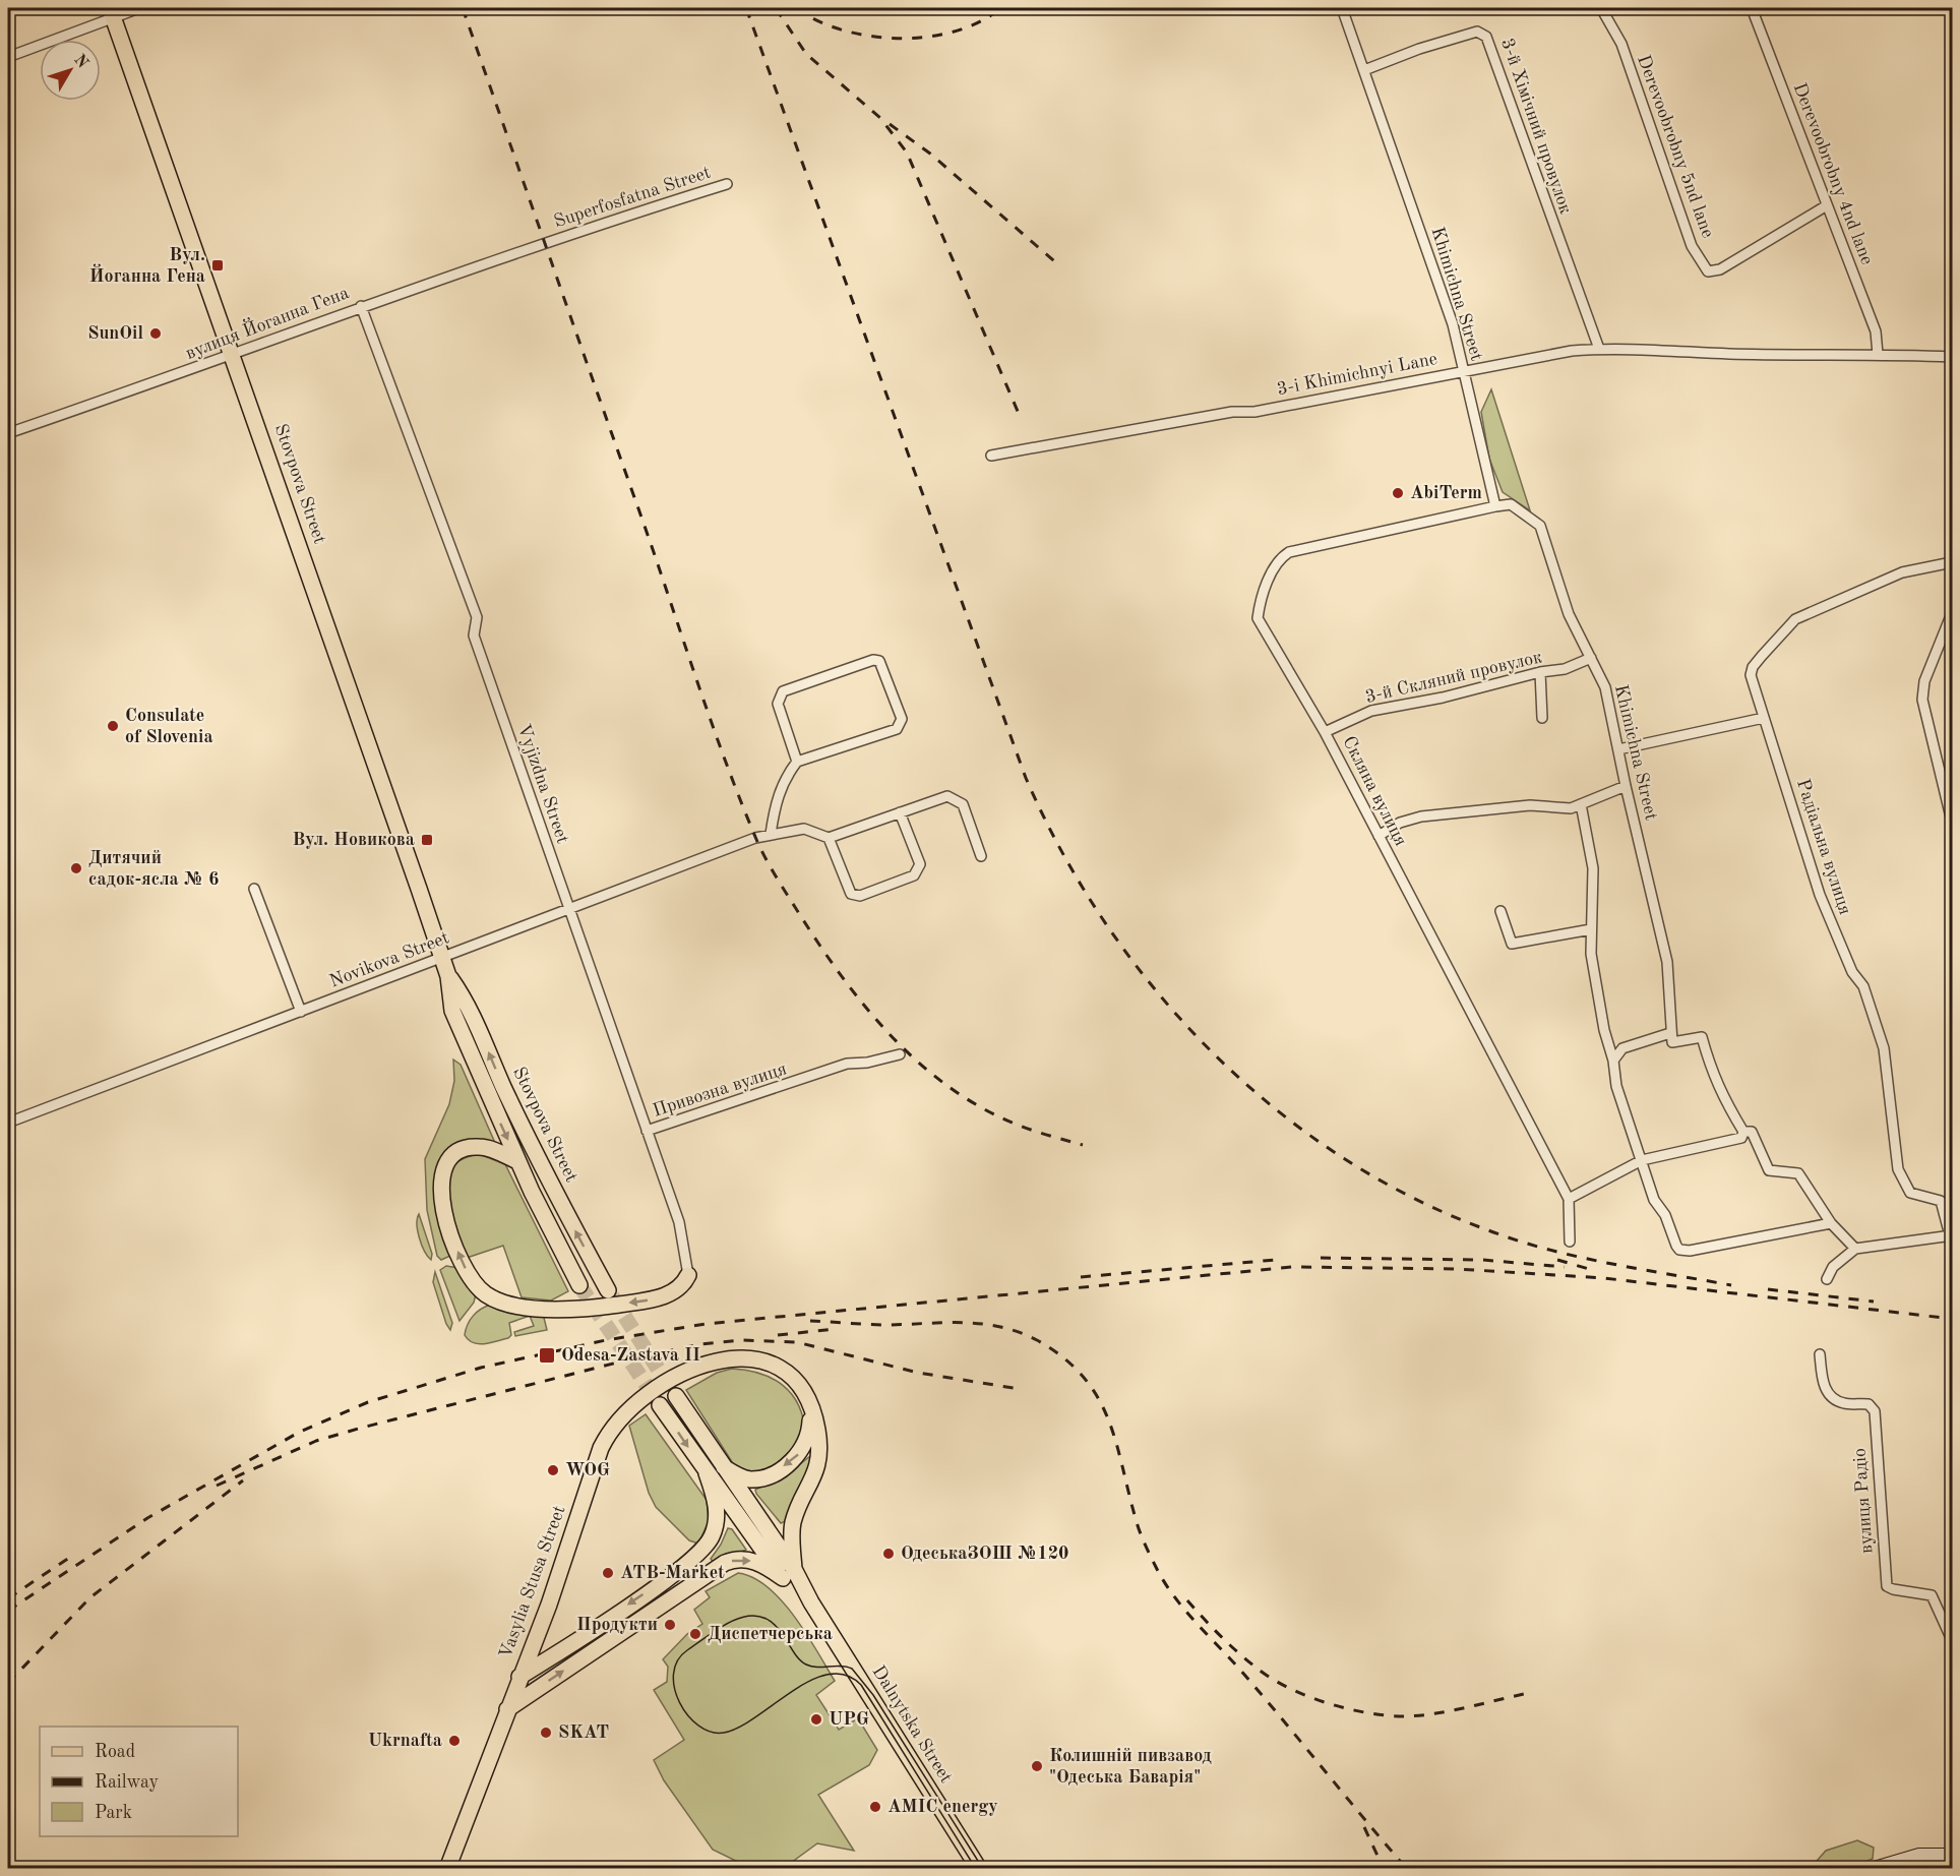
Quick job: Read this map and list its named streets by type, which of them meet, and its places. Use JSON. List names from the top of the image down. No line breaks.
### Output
{"streets":{"main road":["Stovpova Street","Vasylia Stusa Street","Dalnytska Street"],"street":["3-й Хімічний провулок","Derevoobrobny 5nd lane","Derevoobrobny 4nd lane","Superfosfatna Street","Khimichna Street","вулиця Йоганна Гена","3-i Khimichnyi Lane","3-й Скляний провулок","Vyjizdna Street","Скляна вулиця","Радіальна вулиця","Novikova Street","Привозна вулиця","вулиця Радіо"]},"crossings":[["3-й Хімічний провулок","Khimichna Street"],["3-й Хімічний провулок","3-i Khimichnyi Lane"],["Derevoobrobny 5nd lane","Derevoobrobny 4nd lane"],["Derevoobrobny 4nd lane","3-i Khimichnyi Lane"],["Superfosfatna Street","вулиця Йоганна Гена"],["Khimichna Street","3-i Khimichnyi Lane"],["Khimichna Street","3-й Скляний провулок"],["Khimichna Street","Скляна вулиця"],["вулиця Йоганна Гена","Stovpova Street"],["вулиця Йоганна Гена","Vyjizdna Street"],["Stovpova Street","Novikova Street"],["3-й Скляний провулок","Скляна вулиця"],["Vyjizdna Street","Novikova Street"],["Vyjizdna Street","Привозна вулиця"],["Vasylia Stusa Street","Dalnytska Street"]],"places":{"transit":["Вул. Йоганна Гена","Вул. Новикова","Odesa-Zastava II"],"other":["SunOil","AbiTerm","Consulate of Slovenia","Дитячий садок-ясла № 6","WOG","ОдеськаЗОШ №120","ATB-Market","Продукти","Диспетчерська","UPG","SKAT","Ukrnafta","Колишній пивзавод \"Одеська Баварія\"","AMIC energy"]},"legend":["Road","Railway","Park"],"north":"top right"}
